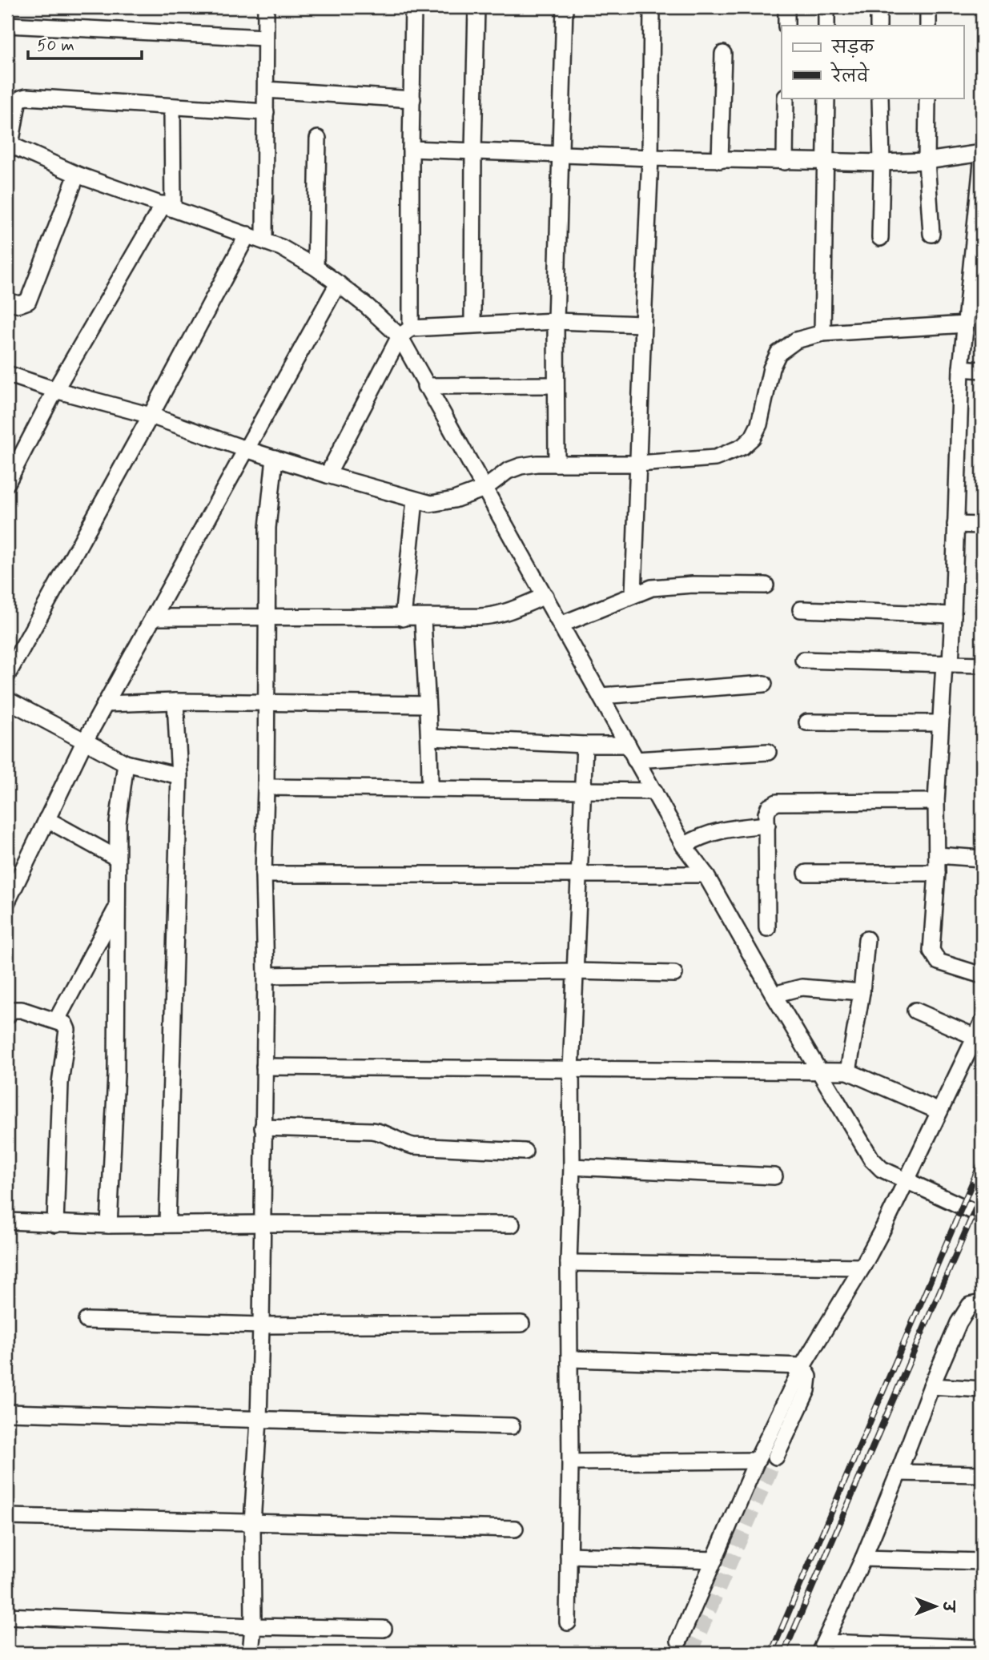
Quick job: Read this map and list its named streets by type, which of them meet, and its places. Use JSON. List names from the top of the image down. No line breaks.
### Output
{"legend":["सड़क","रेलवे"],"scale_bar":"50 m","north":"right"}
